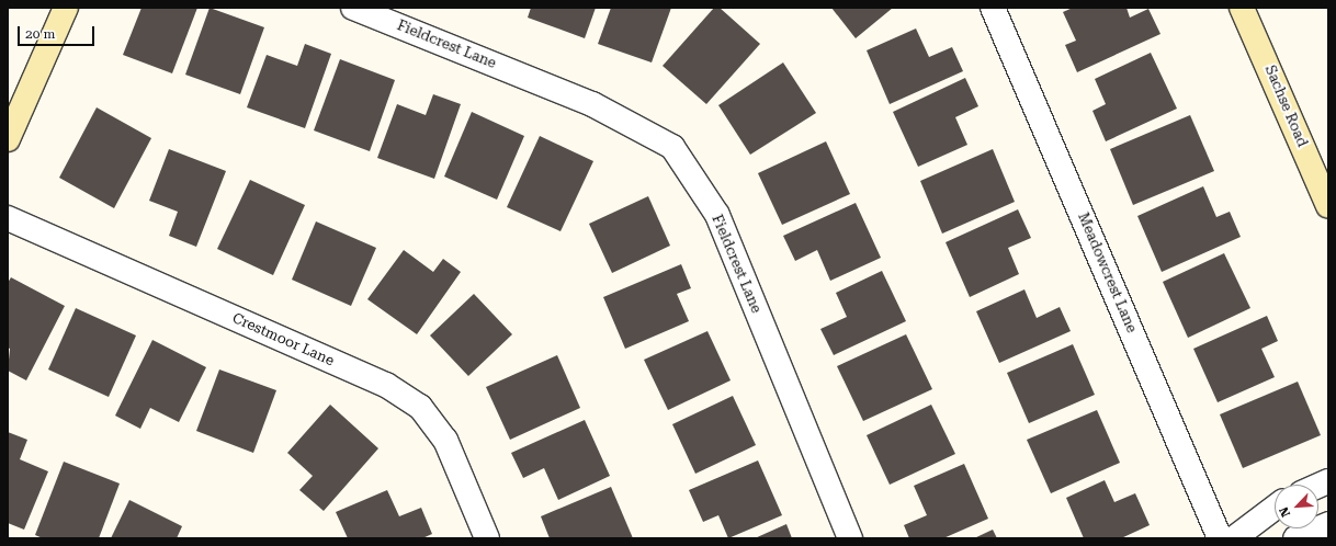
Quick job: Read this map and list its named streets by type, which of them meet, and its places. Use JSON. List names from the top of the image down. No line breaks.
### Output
{"streets":{"main road":["Sachse Road"],"street":["Fieldcrest Lane","Meadowcrest Lane","Crestmoor Lane"]},"scale_bar":"20 m","north":"bottom left"}
